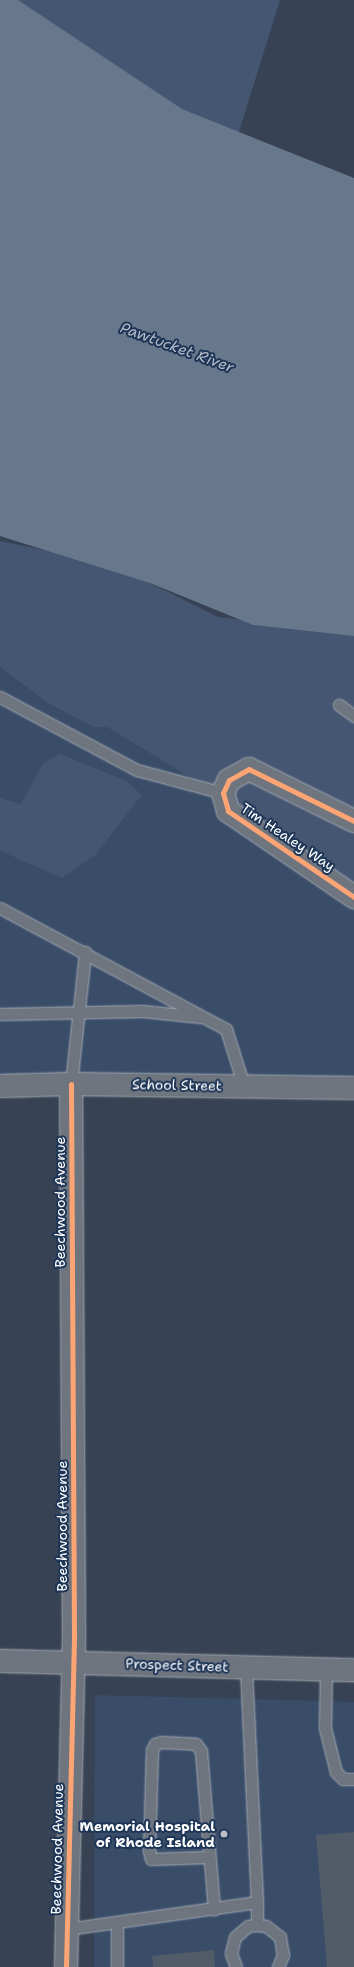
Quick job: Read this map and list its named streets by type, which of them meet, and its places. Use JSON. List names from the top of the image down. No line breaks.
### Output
{"streets":{"street":["Tim Healey Way","School Street","Beechwood Avenue","Prospect Street"]},"crossings":[["School Street","Beechwood Avenue"],["Beechwood Avenue","Prospect Street"]],"water":["Pawtucket River"],"places":["Memorial Hospital of Rhode Island"]}
